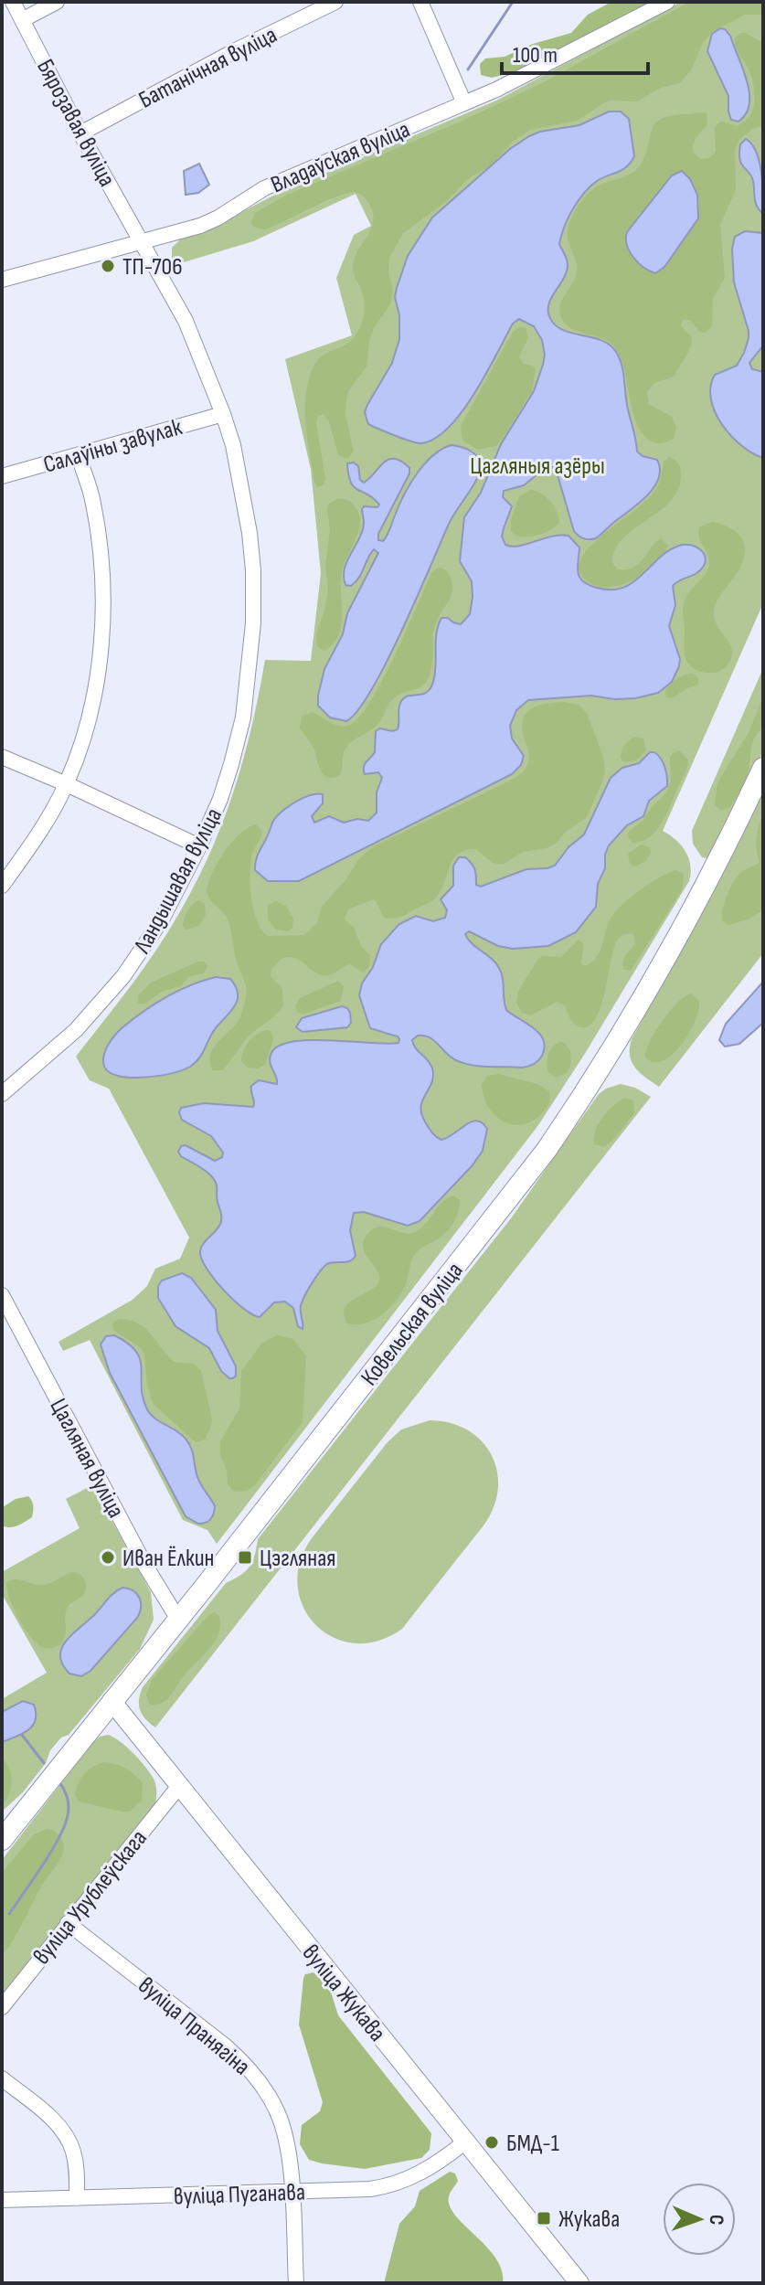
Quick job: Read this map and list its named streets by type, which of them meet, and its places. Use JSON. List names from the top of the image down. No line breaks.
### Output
{"streets":{"highway":["Ковельская вуліца"],"main road":["вуліца Жукава"],"street":["Батанічная вуліца","Бярозавая вуліца","Владаўская вуліца","Салаўіны завулак","Ландышавая вуліца","Цагляная вуліца","вуліца Урублеўскага","вуліца Пранягіна","вуліца Пуганава"]},"crossings":[["Батанічная вуліца","Бярозавая вуліца"],["Бярозавая вуліца","Владаўская вуліца"],["Бярозавая вуліца","Ландышавая вуліца"],["Владаўская вуліца","Ландышавая вуліца"],["Салаўіны завулак","Ландышавая вуліца"],["Ковельская вуліца","Цагляная вуліца"],["Ковельская вуліца","вуліца Жукава"],["вуліца Урублеўскага","вуліца Жукава"],["вуліца Урублеўскага","вуліца Пранягіна"],["вуліца Жукава","вуліца Пуганава"],["вуліца Пранягіна","вуліца Пуганава"]],"parks":["Цагляныя азёры"],"places":{"other":["ТП-706","Иван Ёлкин","БМД-1"],"transit":["Цэгляная","Жукава"]},"scale_bar":"100 m","north":"right"}
